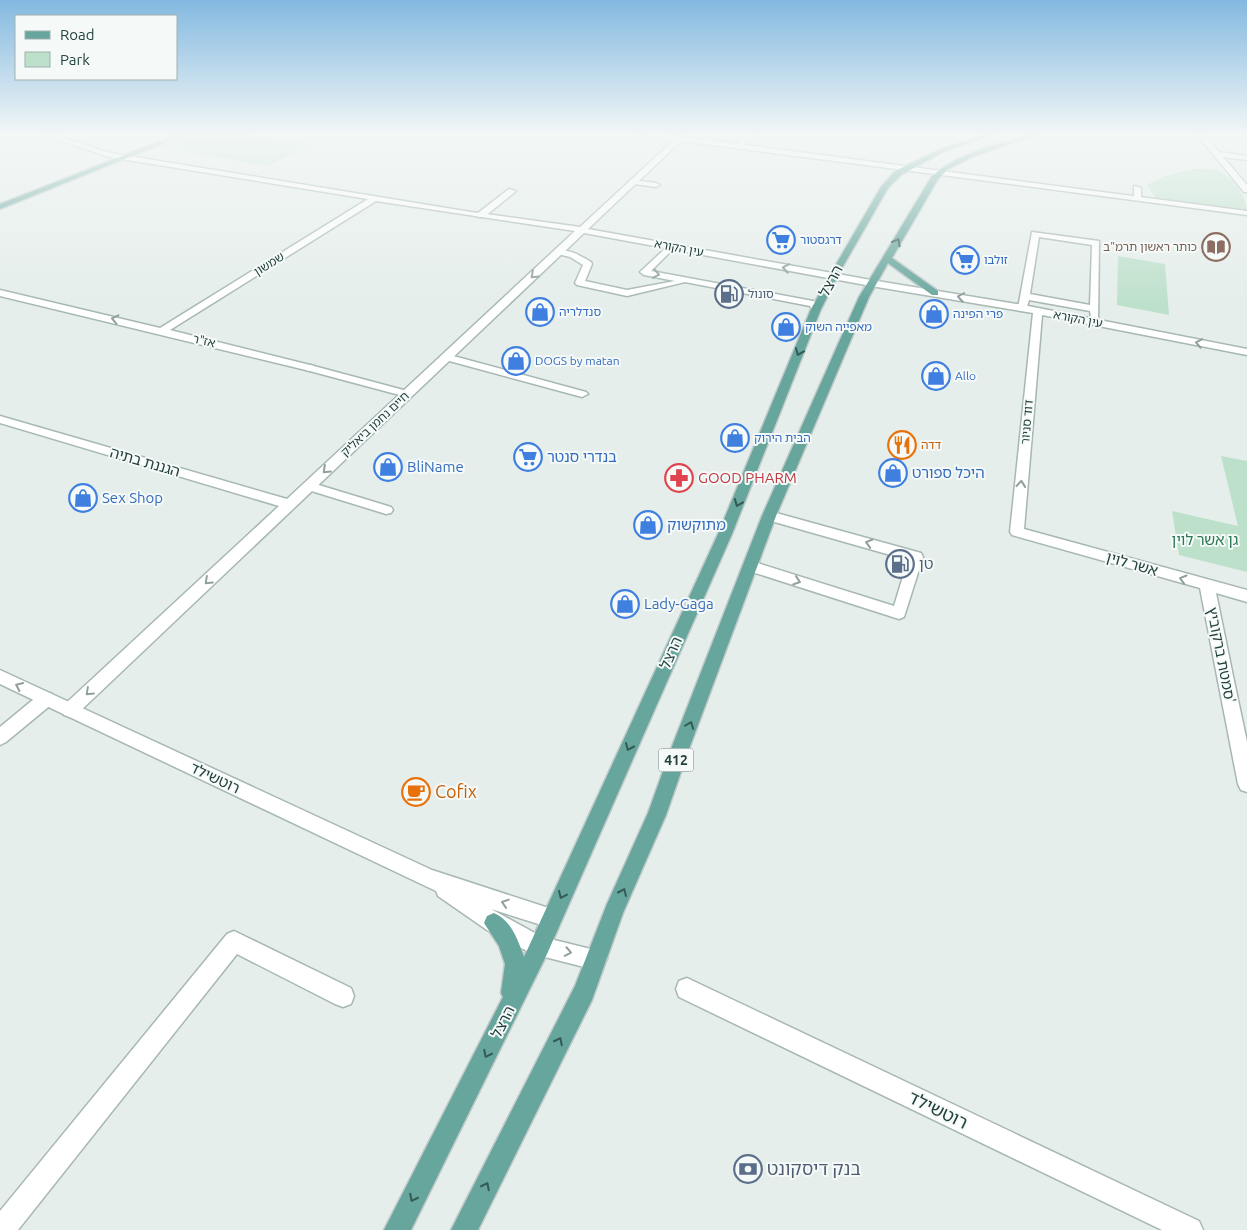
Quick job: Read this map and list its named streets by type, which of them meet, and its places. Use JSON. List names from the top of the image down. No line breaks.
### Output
{"streets":{"main road":["הרצל","412"],"street":["עין הקורא","שמשון","אז\"ר","דוד סניור","חיים נחמן ביאליק","הגננת בתיה","אשר לוין","סמטת ברקוביץ'","רוטשילד"]},"crossings":[["עין הקורא","שמשון"],["עין הקורא","הרצל"],["עין הקורא","דוד סניור"],["עין הקורא","חיים נחמן ביאליק"],["עין הקורא","412"],["שמשון","אז\"ר"],["הרצל","רוטשילד"],["אז\"ר","חיים נחמן ביאליק"],["דוד סניור","אשר לוין"],["חיים נחמן ביאליק","הגננת בתיה"],["חיים נחמן ביאליק","רוטשילד"],["אשר לוין","סמטת ברקוביץ'"],["412","רוטשילד"]],"one_way":["אז\"ר","דוד סניור","חיים נחמן ביאליק","אשר לוין"],"parks":["גן אשר לוין"],"places":{"supermarket":["דרגסטור","זולבו","בנדרי סנטר"],"library":["כותר ראשון תרמ\"ב"],"fuel station":["סונול","טן"],"shop":["סנדלריה","פרי הפינה","מאפייה השוק","DOGS by matan","Allo","הבית הירוק","BliName","היכל ספורט","Sex Shop","מתוקשוק","Lady-Gaga"],"restaurant":["דדה"],"pharmacy":["GOOD PHARM"],"cafe":["Cofix"],"bank":["בנק דיסקונט"]},"legend":["Road","Park"]}
